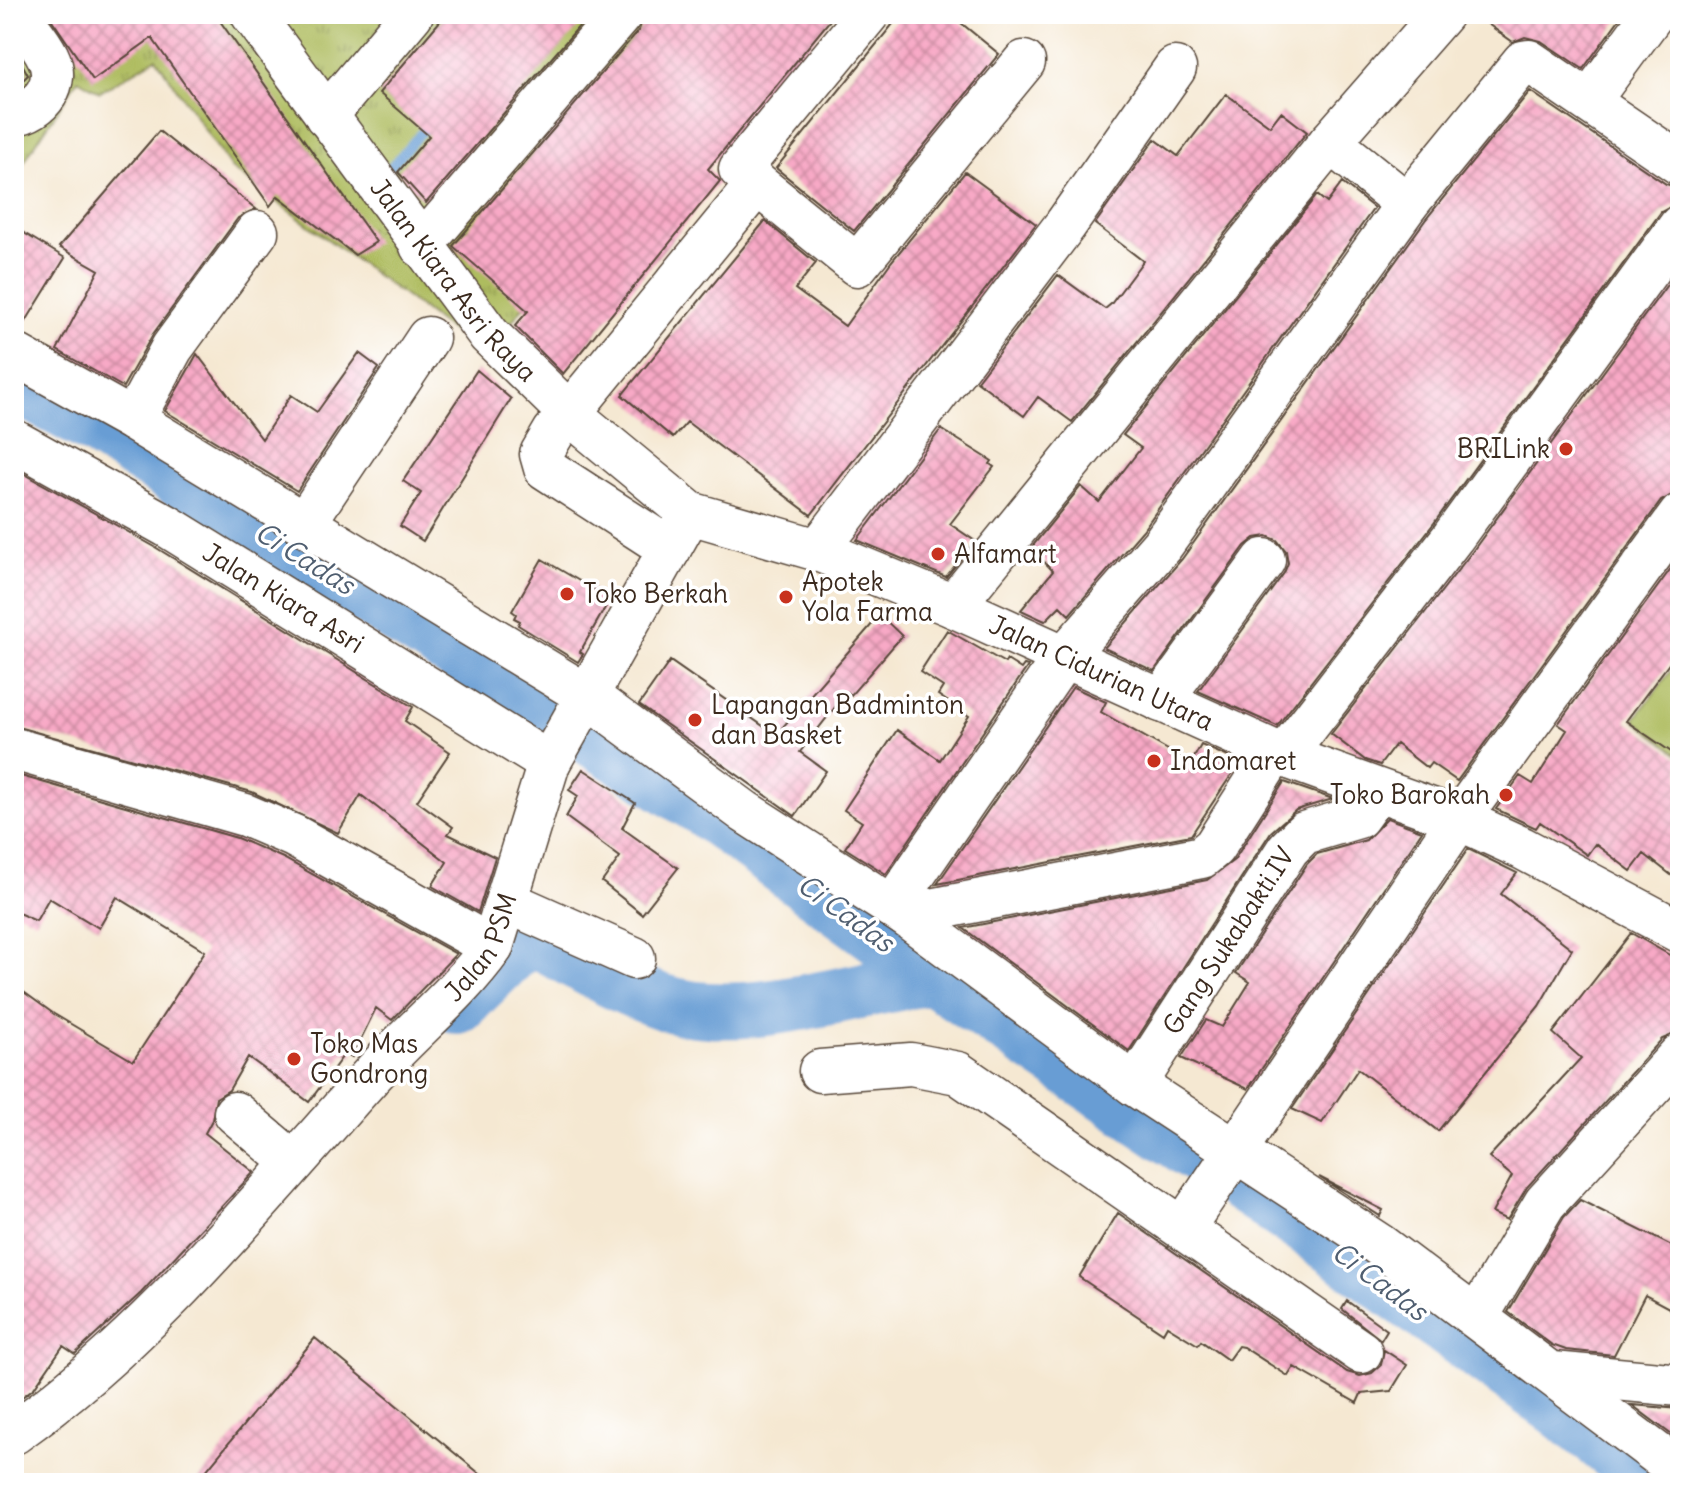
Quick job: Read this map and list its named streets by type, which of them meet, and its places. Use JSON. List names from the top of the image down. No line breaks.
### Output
{"streets":{"street":["Jalan Kiara Asri Raya","Jalan Kiara Asri","Jalan Cidurian Utara","Gang Sukabakti.IV","Jalan PSM"]},"crossings":[["Jalan Kiara Asri Raya","Jalan Cidurian Utara"],["Jalan Kiara Asri Raya","Jalan PSM"],["Jalan Kiara Asri","Jalan PSM"],["Jalan Cidurian Utara","Gang Sukabakti.IV"],["Jalan Cidurian Utara","Jalan PSM"]],"water":["Ci Cadas"],"places":["BRILink","Alfamart","Toko Berkah","Apotek Yola Farma","Lapangan Badminton dan Basket","Indomaret","Toko Barokah","Toko Mas Gondrong"]}
